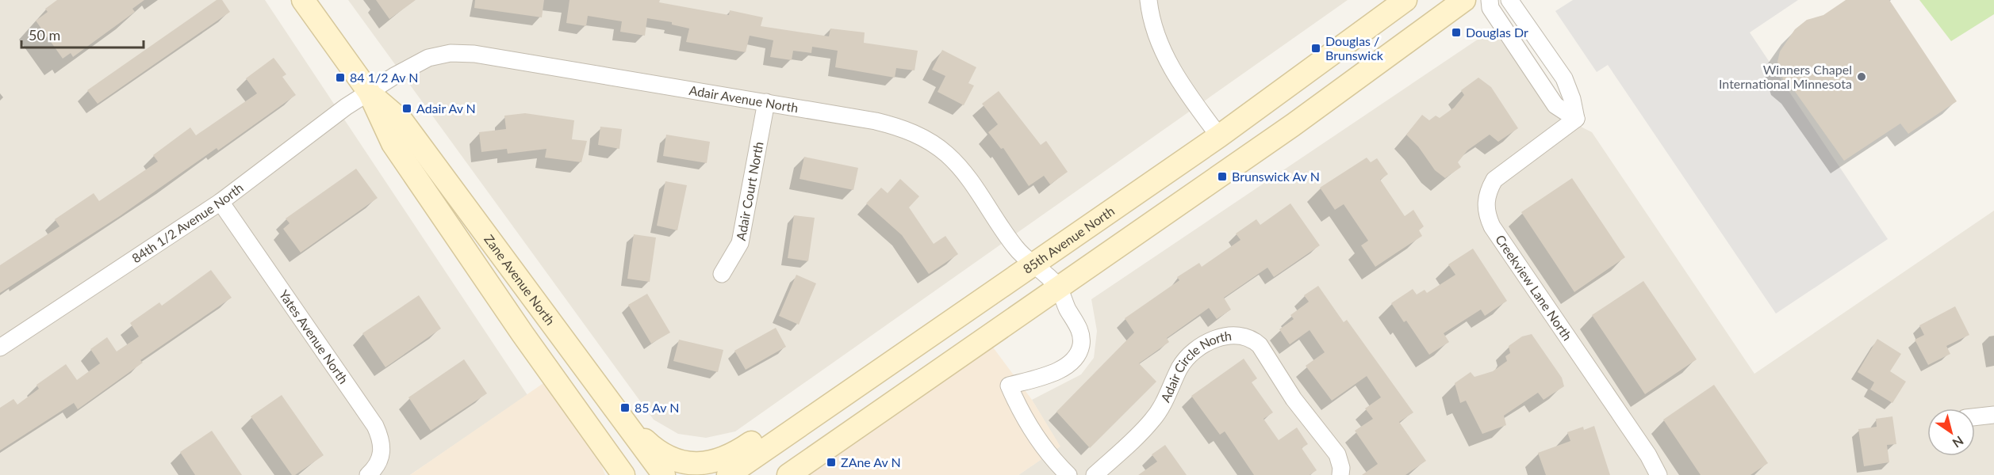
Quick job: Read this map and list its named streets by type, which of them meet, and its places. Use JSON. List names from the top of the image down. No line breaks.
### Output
{"streets":{"main road":["85th Avenue North","Zane Avenue North"],"street":["Adair Avenue North","Adair Court North","84th 1/2 Avenue North","Creekview Lane North","Yates Avenue North","Adair Circle North"]},"crossings":[["Adair Avenue North","Adair Court North"],["Adair Avenue North","84th 1/2 Avenue North"],["Adair Avenue North","85th Avenue North"],["Adair Avenue North","Zane Avenue North"],["84th 1/2 Avenue North","Zane Avenue North"],["84th 1/2 Avenue North","Yates Avenue North"]],"places":{"transit":["Douglas Dr","Douglas / Brunswick","84 1/2 Av N","Adair Av N","Brunswick Av N","85 Av N","ZAne Av N"],"other":["Winners Chapel International Minnesota"]},"scale_bar":"50 m","north":"bottom right"}
